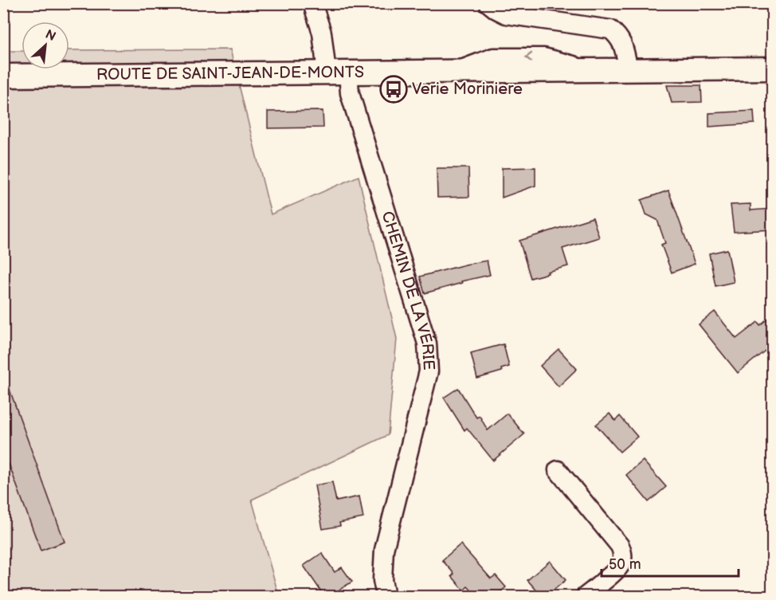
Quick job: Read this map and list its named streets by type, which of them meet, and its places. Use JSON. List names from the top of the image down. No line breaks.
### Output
{"streets":{"main road":["ROUTE DE SAINT-JEAN-DE-MONTS"],"street":["CHEMIN DE LA VÉRIE"]},"crossings":[["ROUTE DE SAINT-JEAN-DE-MONTS","CHEMIN DE LA VÉRIE"]],"places":{"bus stop":["Verie Moriniere"]},"scale_bar":"50 m","north":"top right"}
